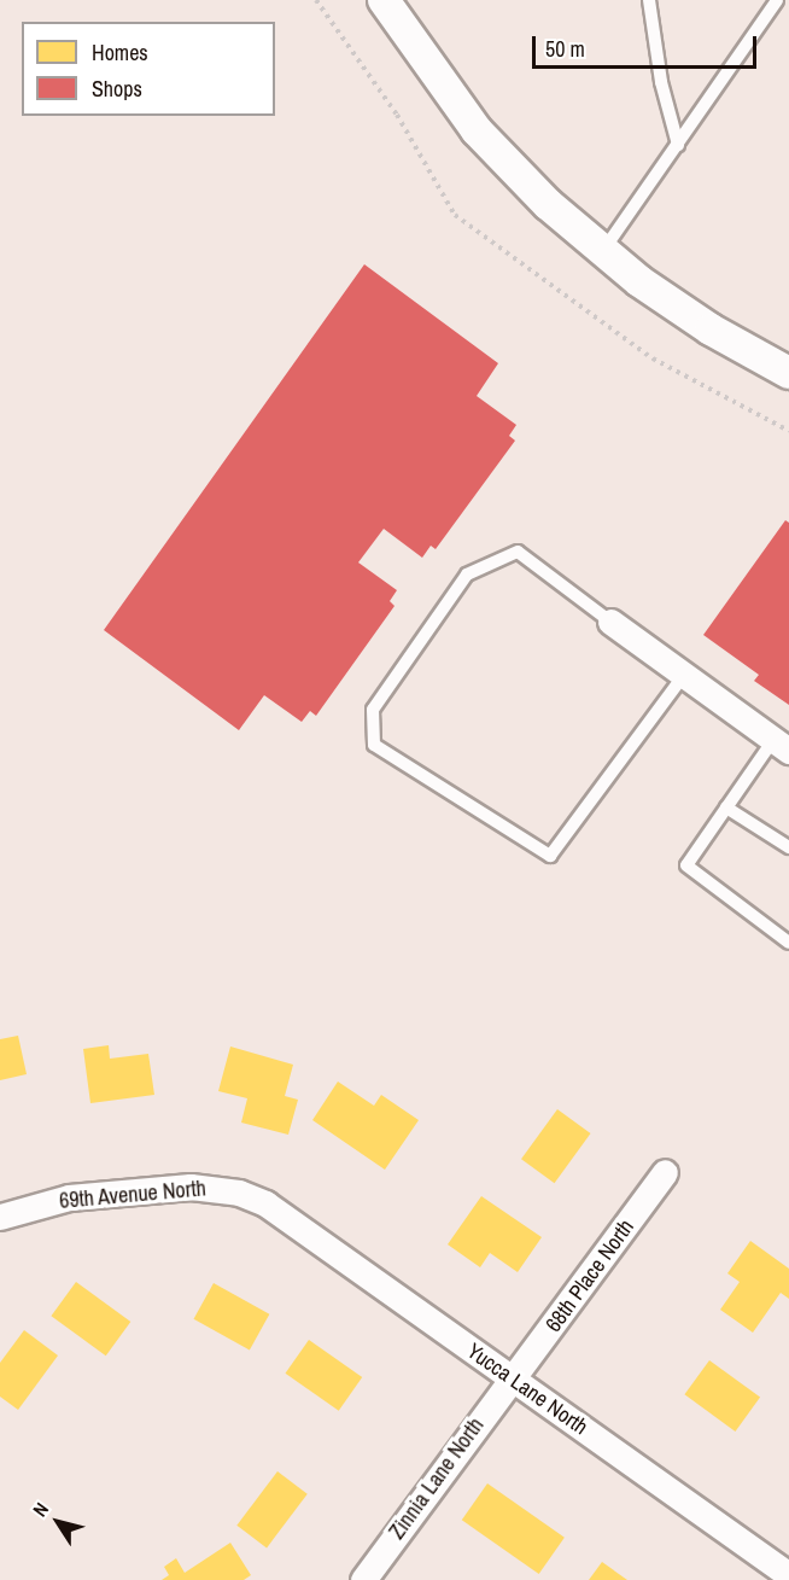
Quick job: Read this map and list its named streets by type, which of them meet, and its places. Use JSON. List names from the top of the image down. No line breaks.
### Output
{"streets":{"street":["69th Avenue North","68th Place North","Yucca Lane North","Zinnia Lane North"]},"crossings":[["69th Avenue North","Yucca Lane North"],["68th Place North","Yucca Lane North"],["68th Place North","Zinnia Lane North"],["Yucca Lane North","Zinnia Lane North"]],"legend":["Homes","Shops"],"scale_bar":"50 m","north":"top left"}
